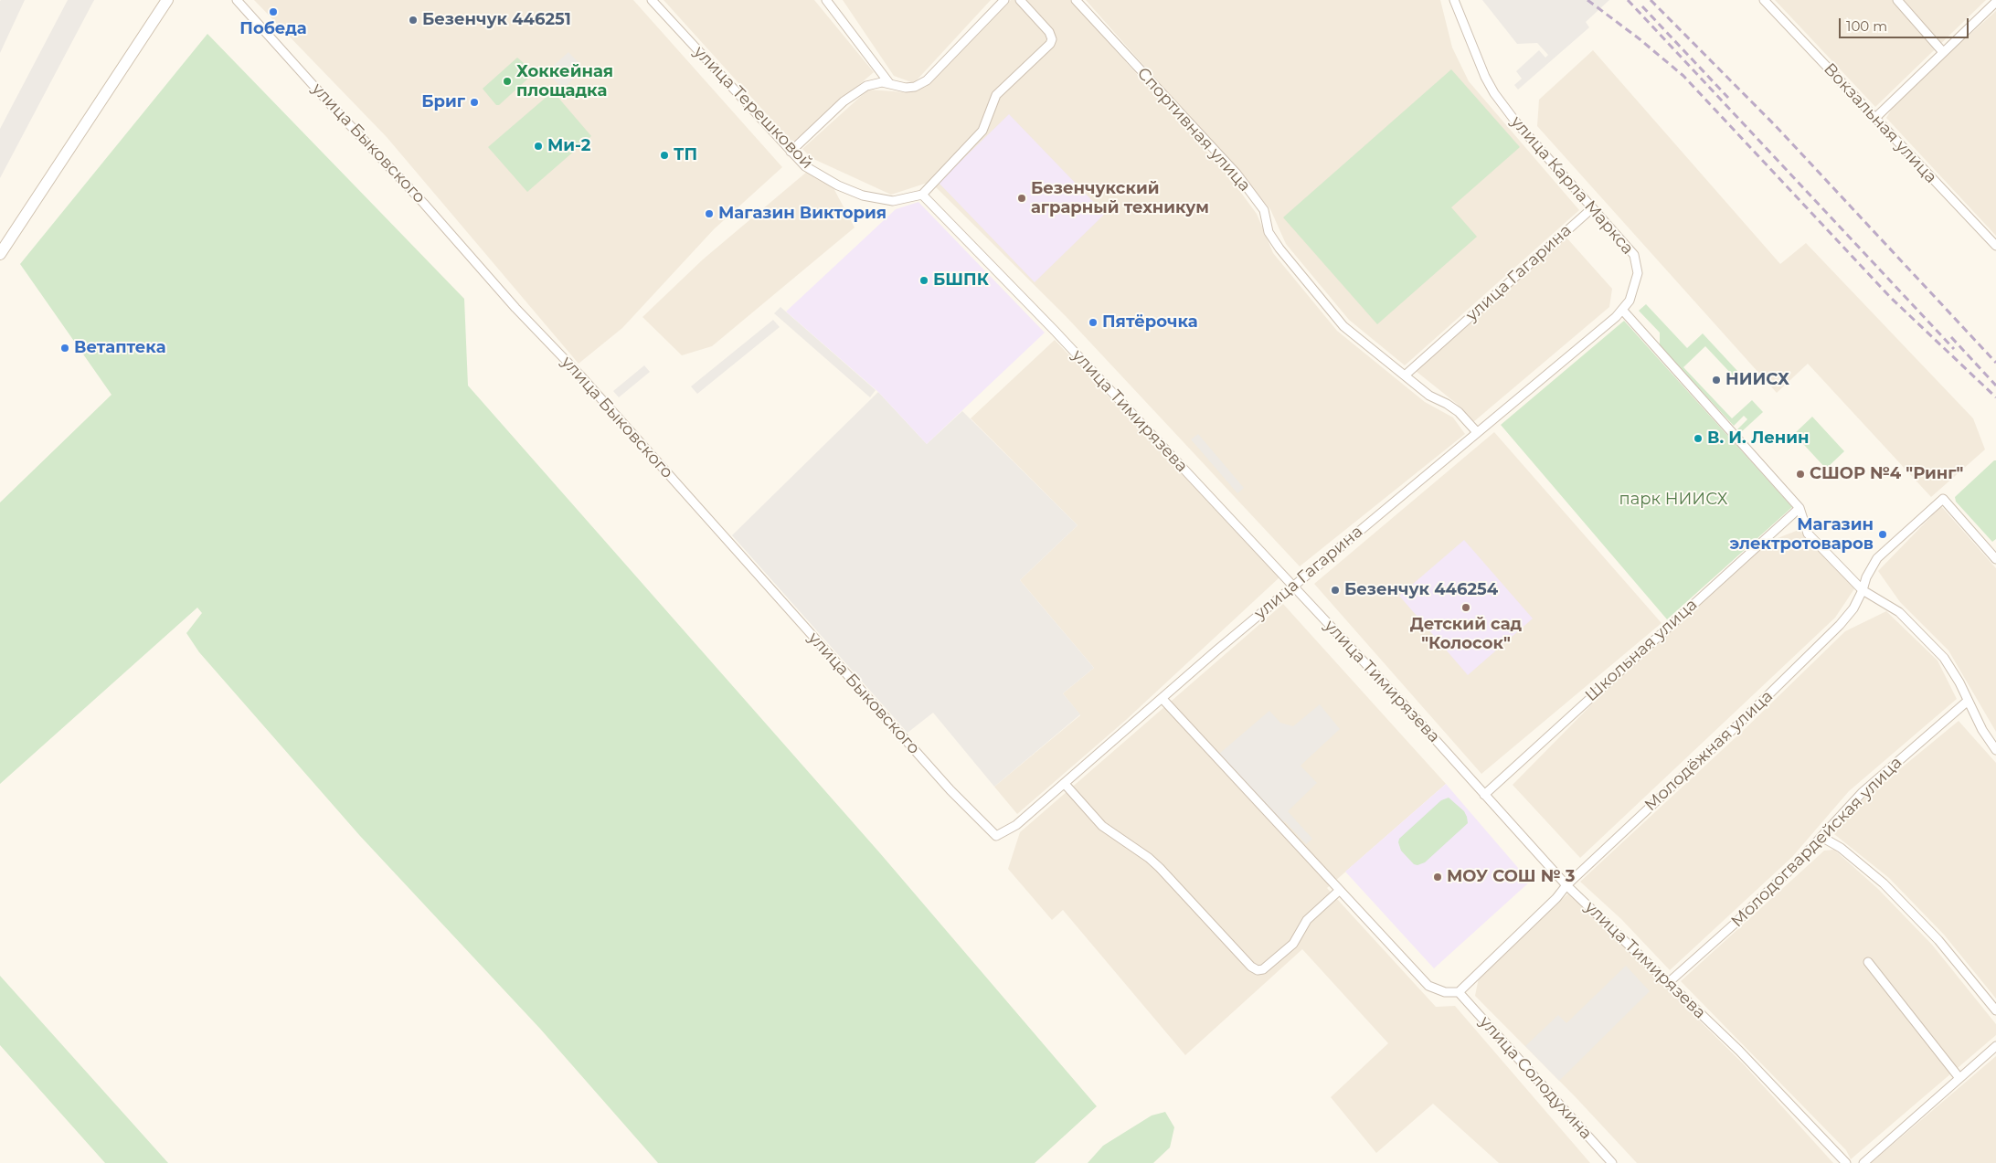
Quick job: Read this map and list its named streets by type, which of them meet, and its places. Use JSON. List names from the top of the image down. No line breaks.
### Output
{"streets":{"street":["улица Терешковой","Вокзальная улица","Спортивная улица","улица Быковского","улица Карла Маркса","улица Гагарина","улица Тимирязева","Школьная улица","Молодёжная улица","Молодогвардейская улица","улица Солодухина"]},"crossings":[["улица Терешковой","улица Тимирязева"],["Спортивная улица","улица Гагарина"],["улица Быковского","улица Гагарина"],["улица Карла Маркса","улица Гагарина"],["улица Гагарина","улица Тимирязева"],["улица Тимирязева","Школьная улица"],["улица Тимирязева","Молодёжная улица"],["улица Тимирязева","Молодогвардейская улица"],["Молодёжная улица","улица Солодухина"]],"parks":["парк НИИСХ"],"places":["Победа","Безенчук 446251","Хоккейная площадка","Бриг","Ми-2","ТП","Безенчукский аграрный техникум","Магазин Виктория","БШПК","Пятёрочка","Ветаптека","НИИСХ","В. И. Ленин","СШОР №4 \"Ринг\"","Магазин электротоваров","Безенчук 446254","Детский сад \"Колосок\"","МОУ СОШ № 3"],"scale_bar":"100 m"}
